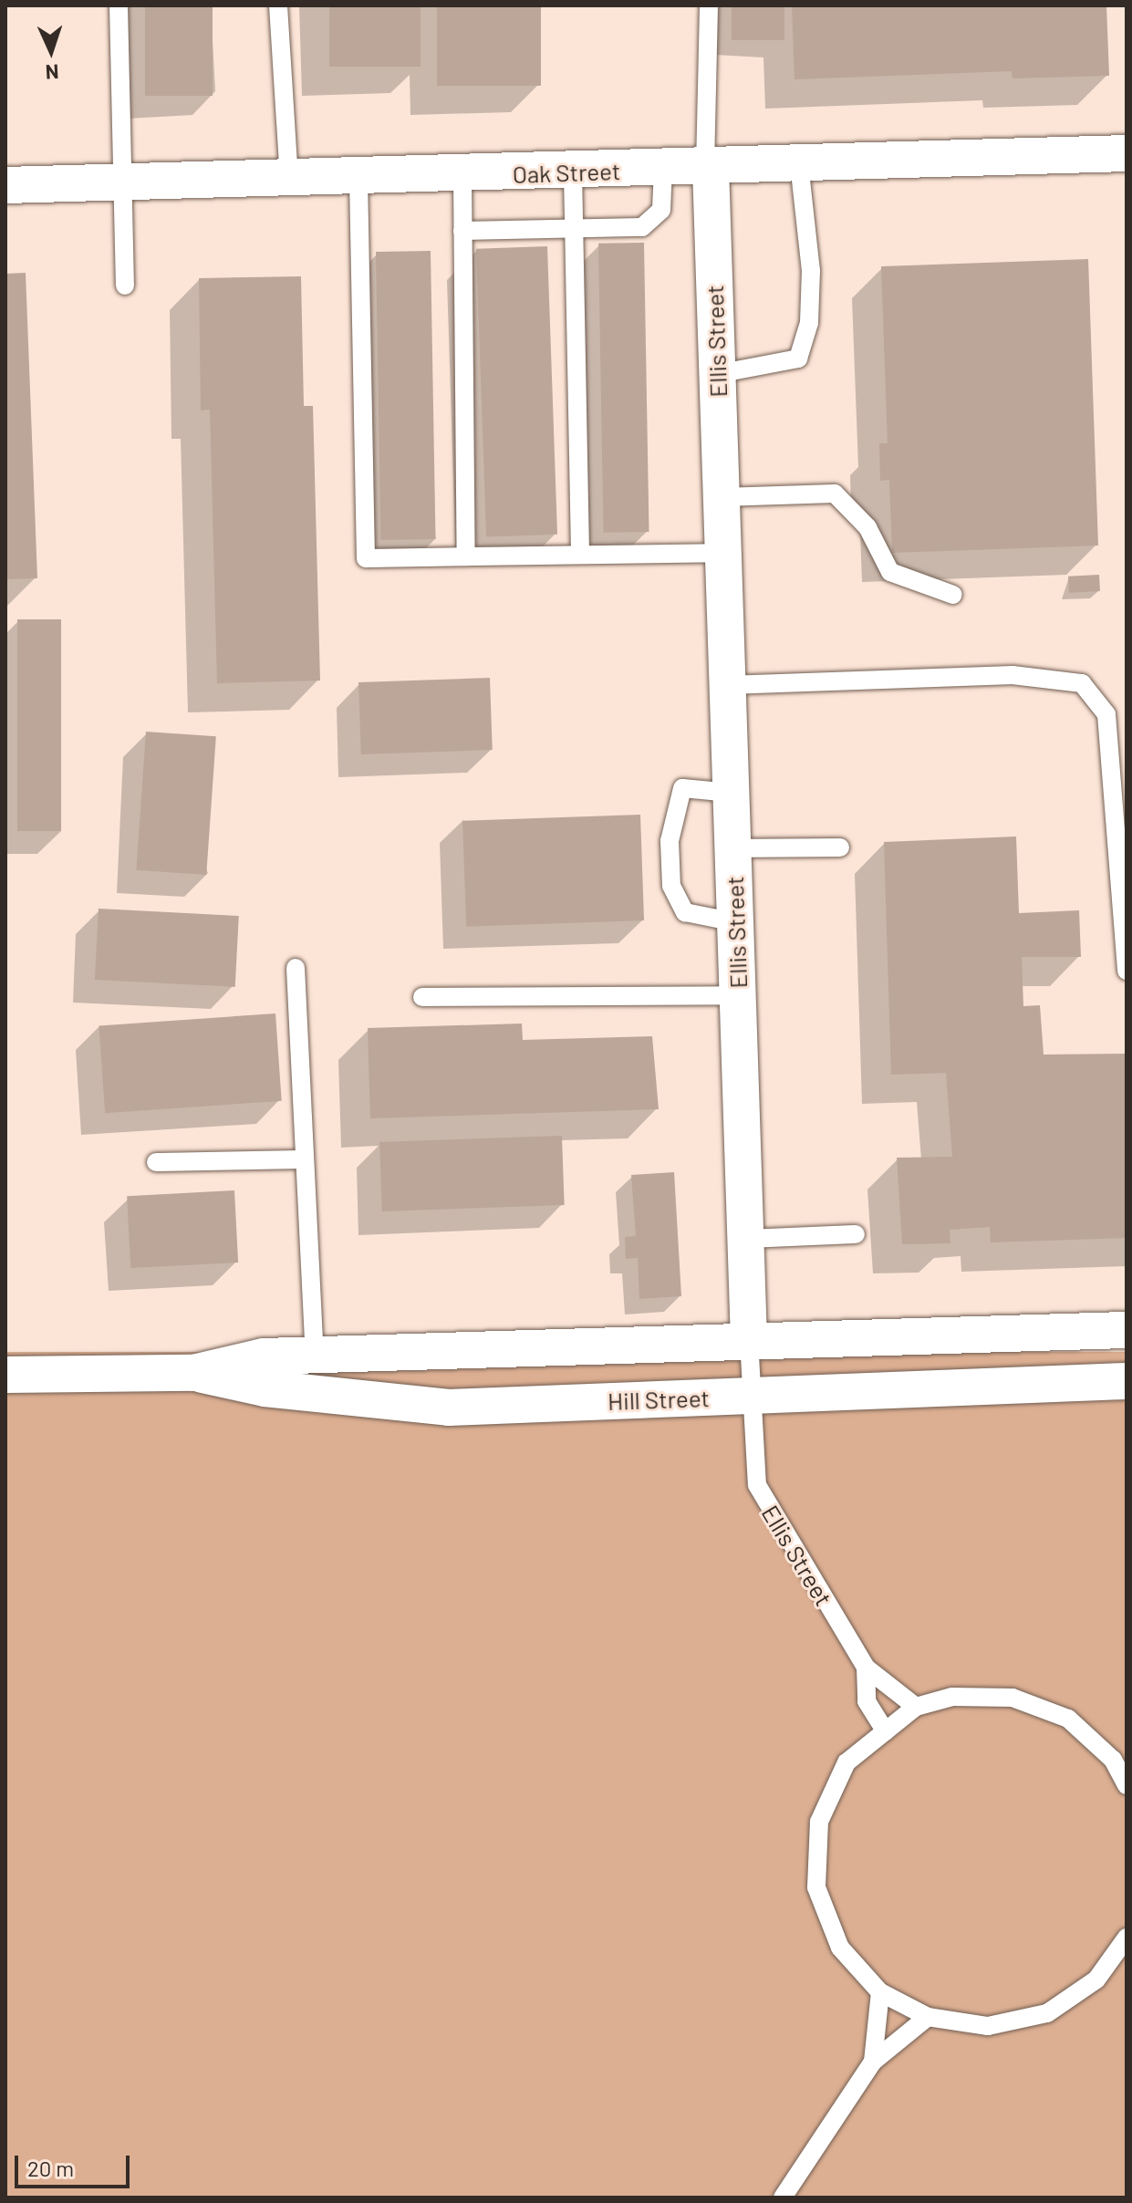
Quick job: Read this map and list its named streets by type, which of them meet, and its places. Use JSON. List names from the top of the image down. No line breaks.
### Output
{"streets":{"street":["Oak Street","Ellis Street","Hill Street"]},"crossings":[["Oak Street","Ellis Street"],["Ellis Street","Hill Street"]],"scale_bar":"20 m","north":"bottom"}
